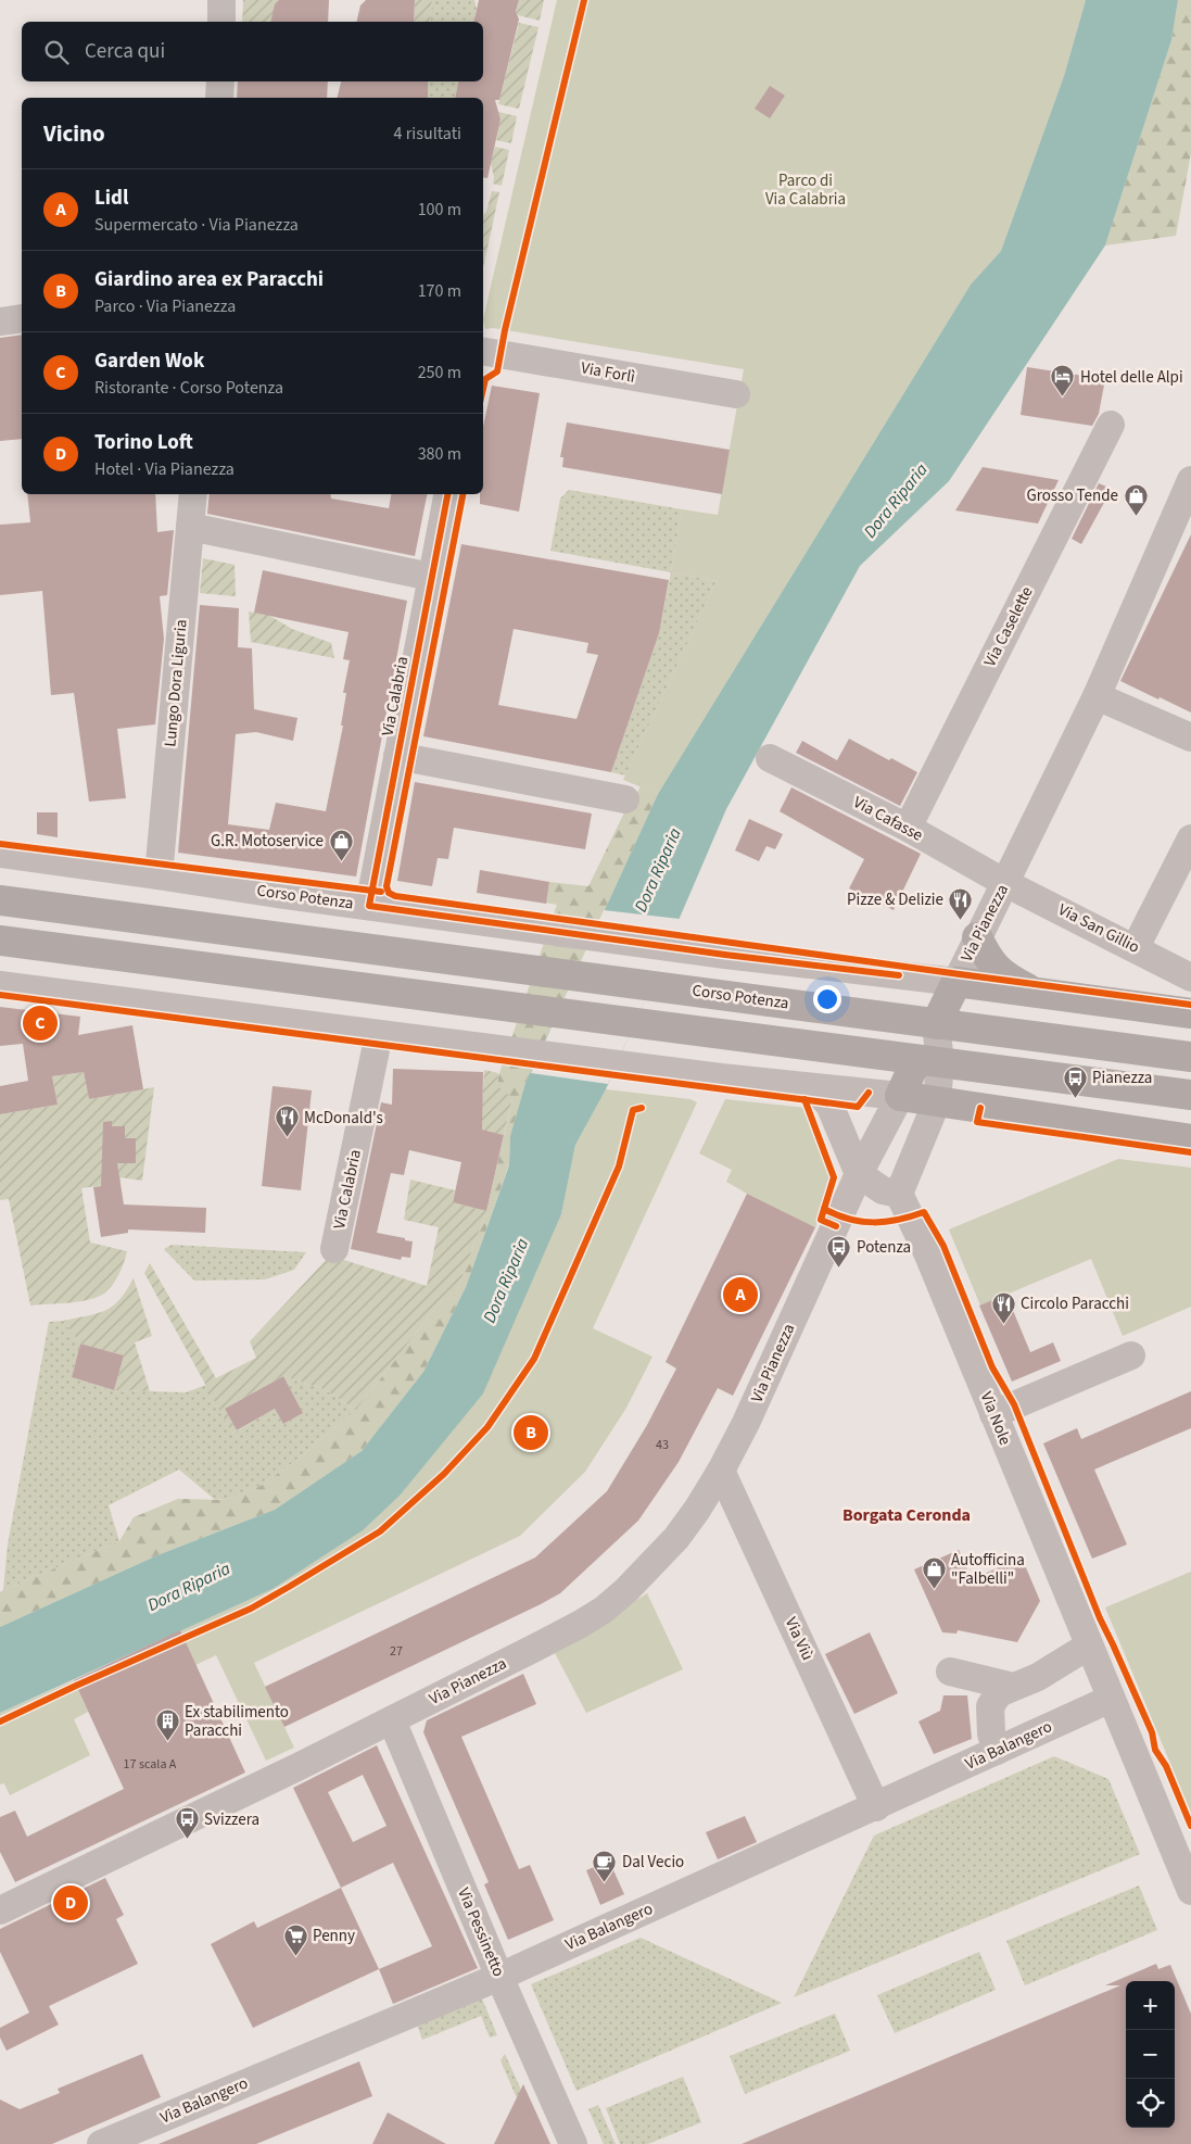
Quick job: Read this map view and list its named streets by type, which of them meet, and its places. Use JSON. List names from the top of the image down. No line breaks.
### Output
{"streets":{"main road":["Corso Potenza","Via Pianezza"],"street":["Via Forlì","Via Caselette","Lungo Dora Liguria","Via Calabria","Via Cafasse","Via San Gillio","Via Nole","Via Viù","Via Balangero","Via Pessinetto"]},"crossings":[["Via Caselette","Via Cafasse"],["Lungo Dora Liguria","Corso Potenza"],["Via Calabria","Corso Potenza"],["Via Cafasse","Via Pianezza"],["Via Cafasse","Via San Gillio"],["Corso Potenza","Via Pianezza"],["Via Pianezza","Via San Gillio"],["Via Pianezza","Via Viù"],["Via Pianezza","Via Pessinetto"],["Via Nole","Via Balangero"],["Via Viù","Via Balangero"],["Via Balangero","Via Pessinetto"]],"districts":["Borgata Ceronda"],"water":["Dora Riparia"],"parks":["Parco di Via Calabria"],"places":{"hotel":["Hotel delle Alpi"],"shop":["Grosso Tende","G.R. Motoservice","Autofficina \"Falbelli\""],"restaurant":["Pizze & Delizie","McDonald's","Circolo Paracchi"],"bus stop":["Pianezza","Potenza","Svizzera"],"building":["Ex stabilimento Paracchi"],"cafe":["Dal Vecio"],"supermarket":["Penny"]},"house_numbers":["43","27","17 scala A"],"page":{"search":"Cerca qui","heading":["Vicino","4 risultati"],"list":[{"mark":"A","name":"Lidl","note":"Supermercato · Via Pianezza","value":"100 m"},{"mark":"B","name":"Giardino area ex Paracchi","note":"Parco · Via Pianezza","value":"170 m"},{"mark":"C","name":"Garden Wok","note":"Ristorante · Corso Potenza","value":"250 m"},{"mark":"D","name":"Torino Loft","note":"Hotel · Via Pianezza","value":"380 m"}],"pins":["C","A","B","D"],"map_buttons":["+","−"]}}
